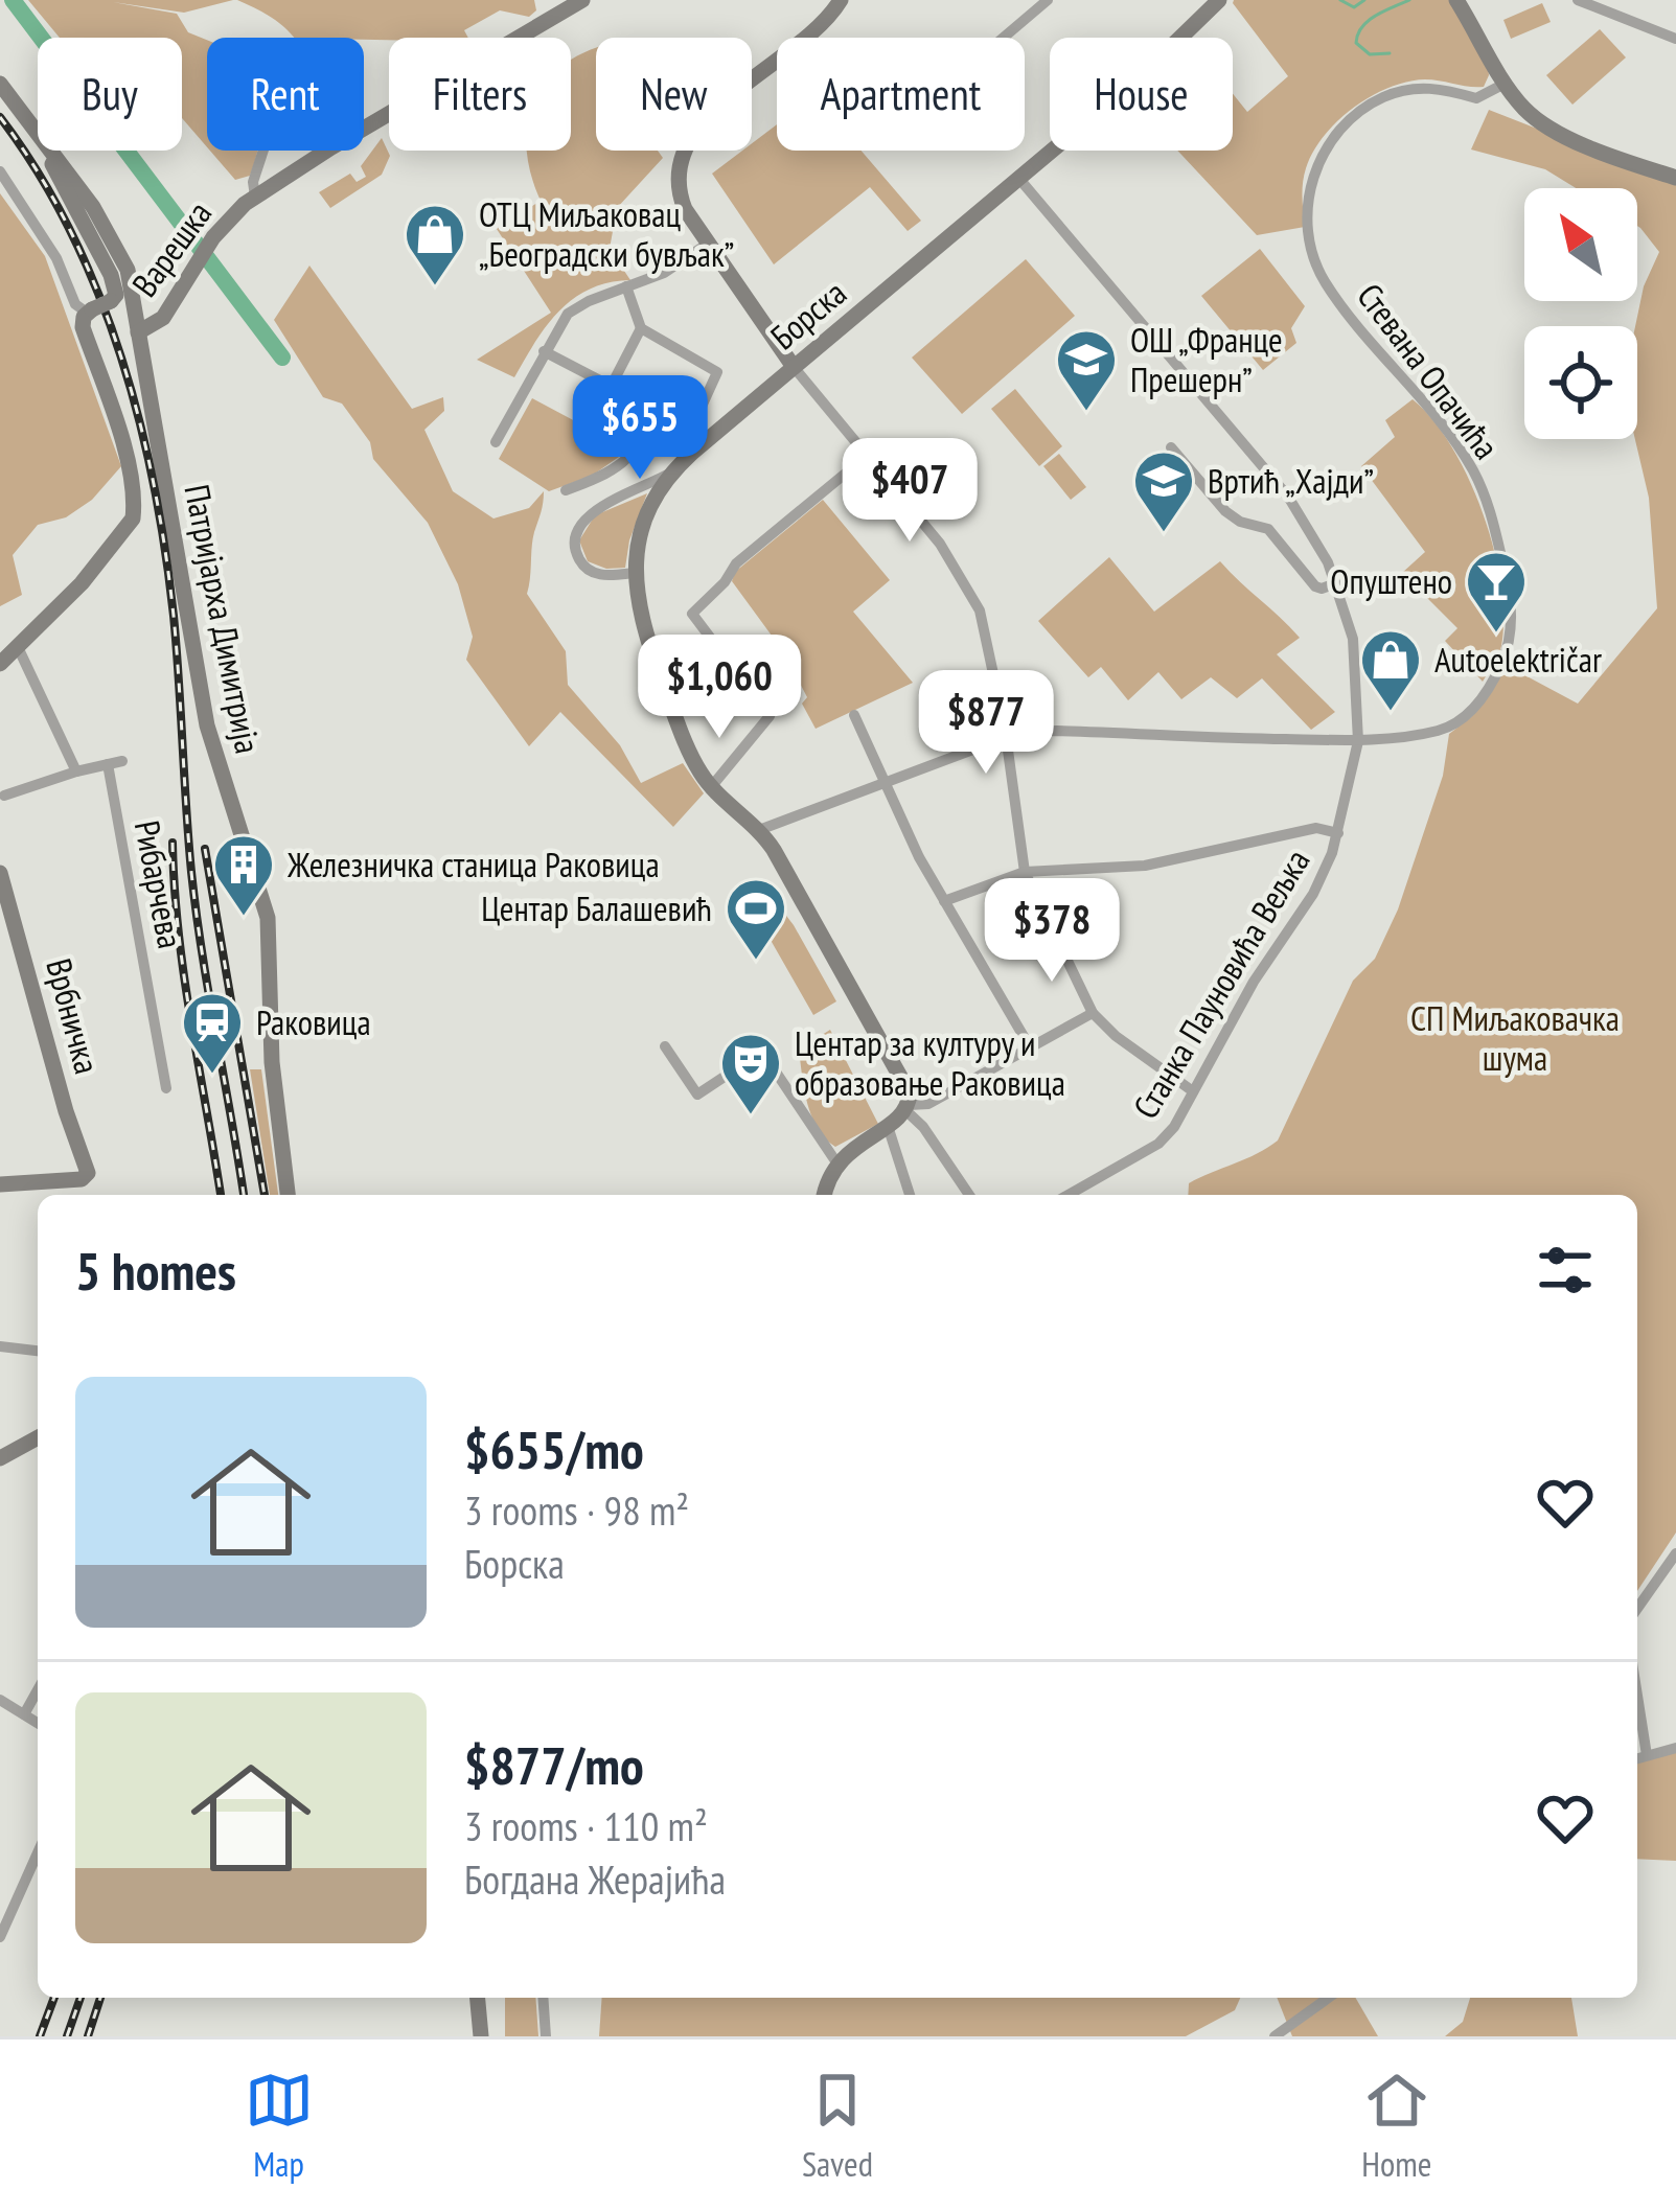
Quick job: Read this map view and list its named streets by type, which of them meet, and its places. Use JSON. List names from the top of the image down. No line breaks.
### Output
{"streets":{"main road":["Варешка","Борска","Патријарха Димитрија","Врбничка"],"street":["Стевана Опачића","Рибарчева","Станка Пауновића Вељка"]},"crossings":[["Варешка","Патријарха Димитрија"],["Борска","Стевана Опачића"],["Борска","Станка Пауновића Вељка"],["Стевана Опачића","Станка Пауновића Вељка"]],"parks":["СП Миљаковачка шума"],"places":{"shop":["ОТЦ Миљаковац „Београдски бувљак”","Autoelektričar"],"school or university":["ОШ „Франце Прешерн”","Вртић „Хајди”"],"bar":["Опуштено"],"building":["Железничка станица Раковица"],"sports":["Центар Балашевић"],"station":["Раковица"],"theatre":["Центар за културу и образовање Раковица"]},"north":"top left","page":{"chip":["Buy","Rent","Filters","New","Apartment","House"],"price":["$655","$407","$1,060","$877","$378"],"heading":"5 homes","list":[{"name":"$655/mo","note":"3 rooms · 98 m² · Борска"},{"name":"$877/mo","note":"3 rooms · 110 m² · Богдана Жерајића"}],"tabs":["Map","Saved","Home"]}}
